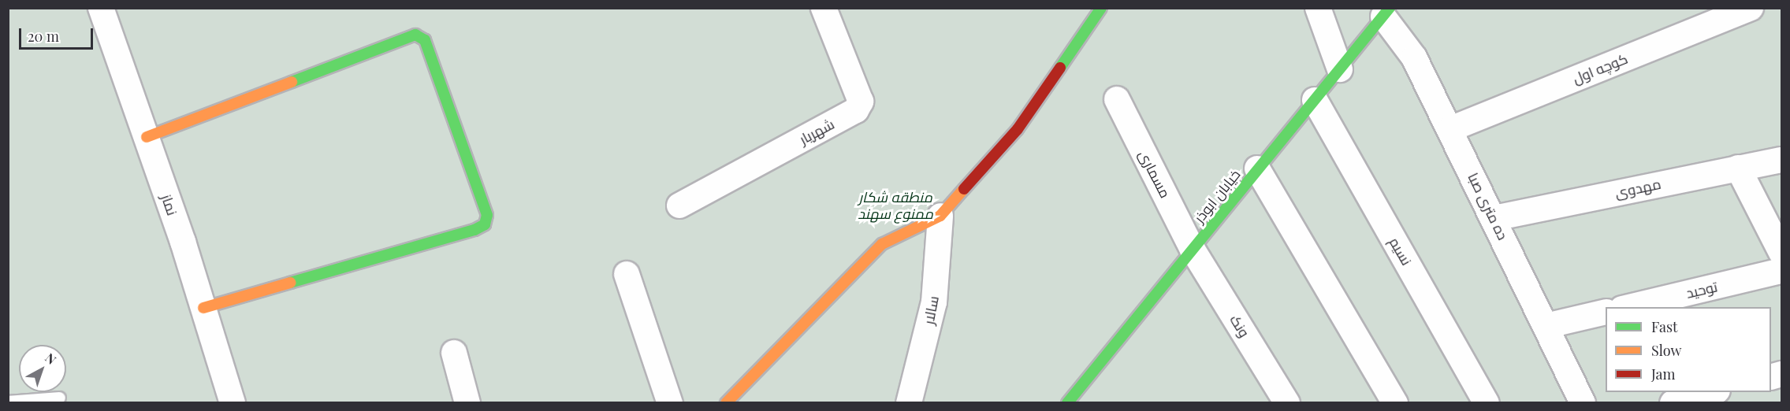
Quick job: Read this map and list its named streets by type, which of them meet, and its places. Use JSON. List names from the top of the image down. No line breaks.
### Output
{"streets":{"street":["کوچه اول","شهریار","مسماری","مهدوی","خیابان ابوذر","نماز","ده متری صبا","نسیم","توحید","سالار","ونک"]},"crossings":[["کوچه اول","ده متری صبا"],["مسماری","خیابان ابوذر"],["مسماری","ونک"],["مهدوی","ده متری صبا"],["خیابان ابوذر","ده متری صبا"],["خیابان ابوذر","نسیم"],["خیابان ابوذر","ونک"]],"parks":["منطقه شکار ممنوع سهند"],"legend":["Fast","Slow","Jam"],"scale_bar":"20 m","north":"top right"}
